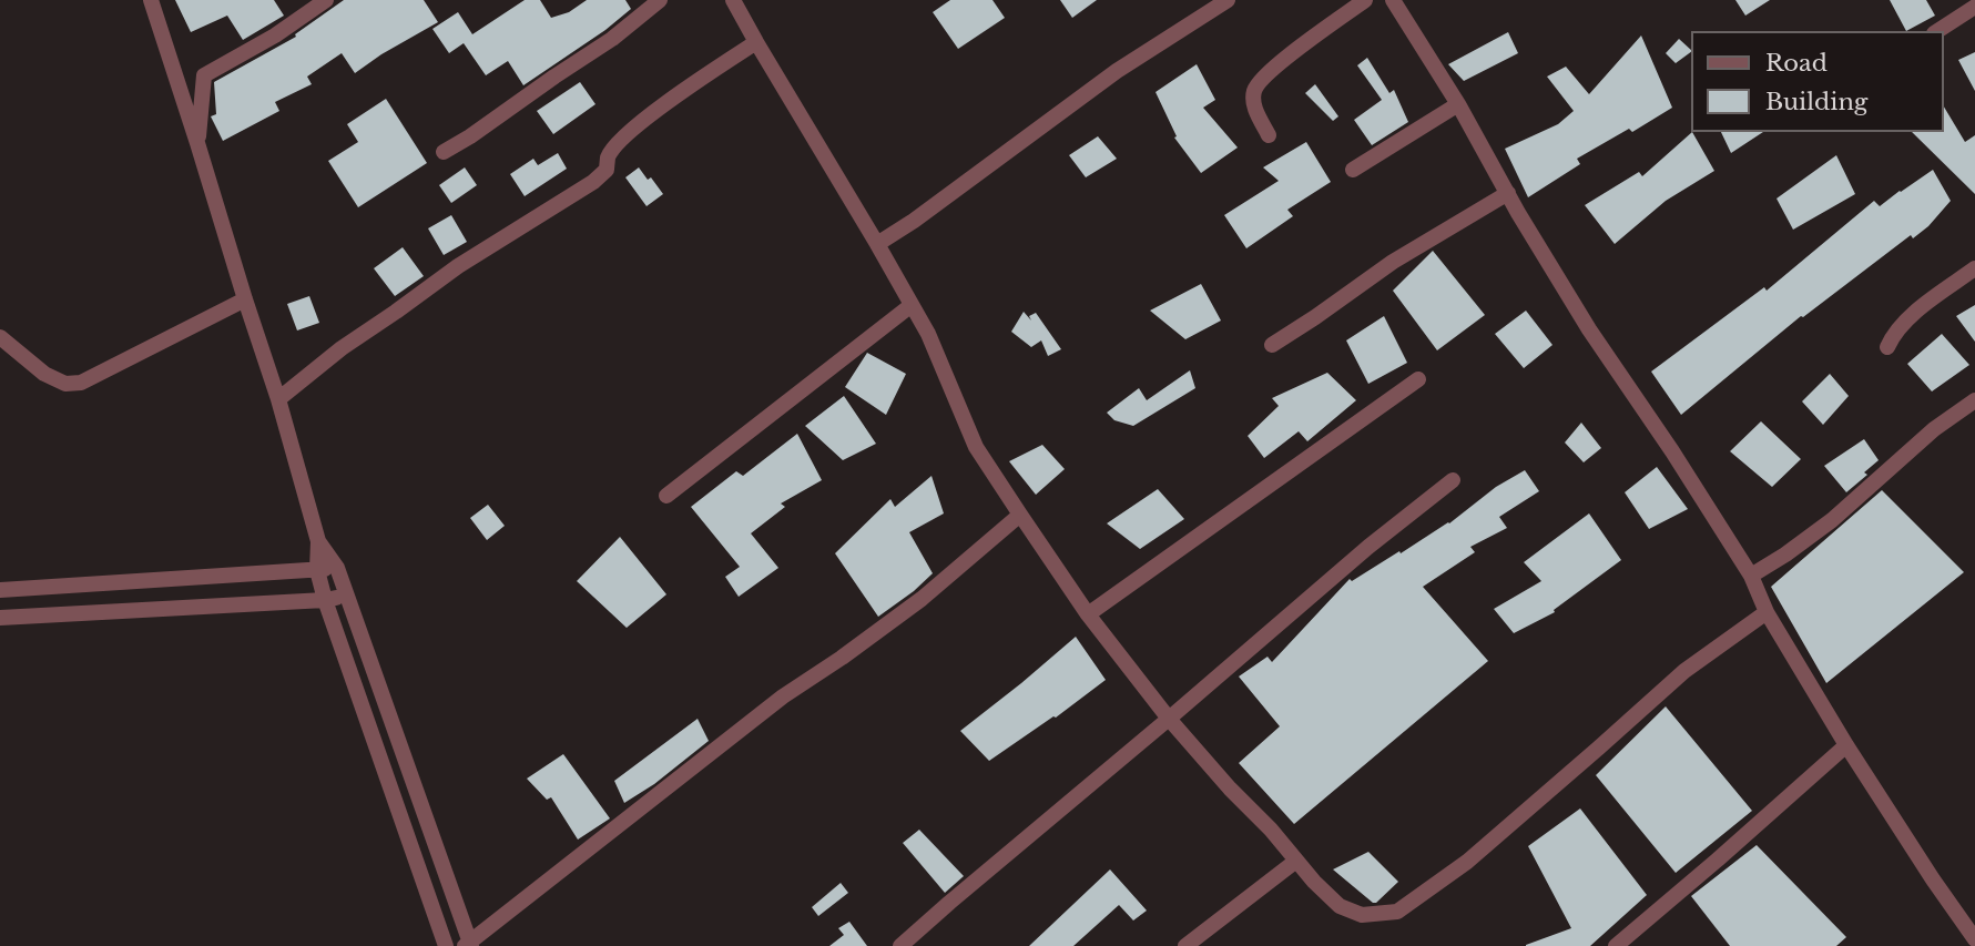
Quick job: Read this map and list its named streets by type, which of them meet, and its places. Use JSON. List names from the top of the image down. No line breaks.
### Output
{"legend":["Road","Building"]}
